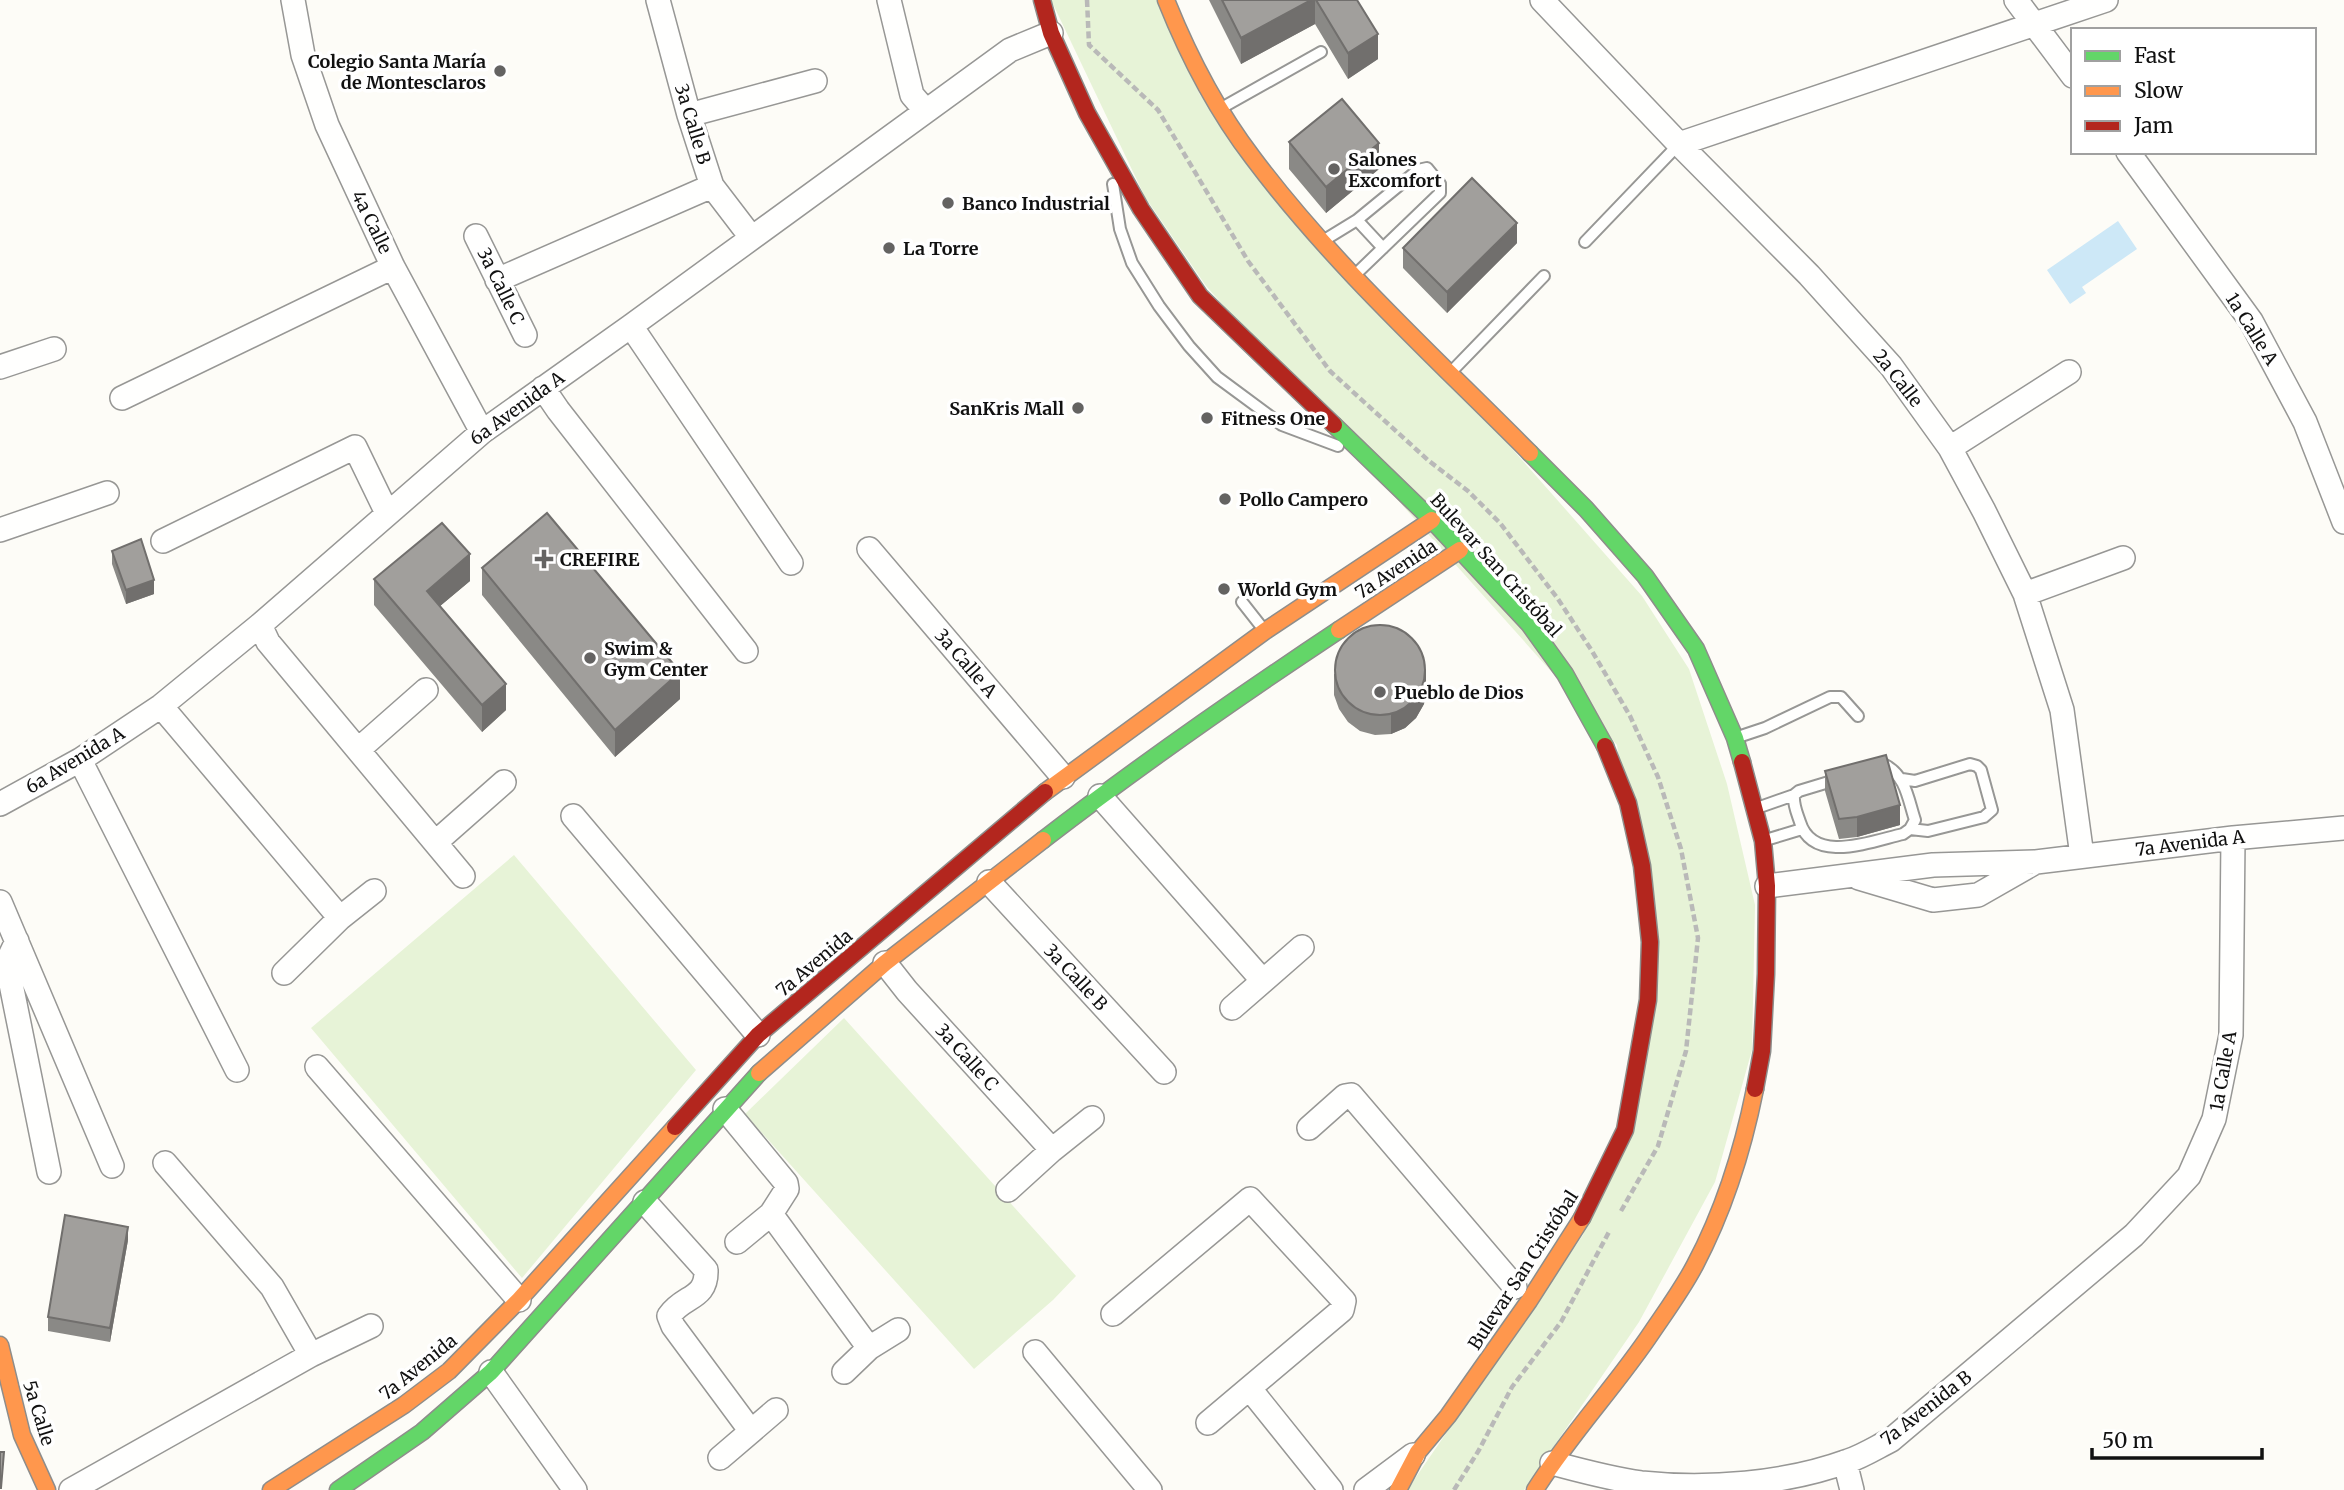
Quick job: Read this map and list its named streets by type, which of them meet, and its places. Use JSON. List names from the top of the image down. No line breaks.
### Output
{"streets":{"main road":["Bulevar San Cristóbal","7a Avenida","5a Calle"],"street":["3a Calle B","4a Calle","3a Calle C","1a Calle A","2a Calle","6a Avenida A","3a Calle A","7a Avenida A","7a Avenida B"]},"crossings":[["3a Calle B","6a Avenida A"],["3a Calle B","7a Avenida"],["4a Calle","6a Avenida A"],["3a Calle C","7a Avenida"],["1a Calle A","7a Avenida A"],["1a Calle A","7a Avenida B"],["2a Calle","7a Avenida A"],["6a Avenida A","Bulevar San Cristóbal"],["Bulevar San Cristóbal","7a Avenida"],["7a Avenida","3a Calle A"]],"places":{"other":["Colegio Santa María de Montesclaros","Salones Excomfort","Banco Industrial","La Torre","SanKris Mall","Fitness One","Pollo Campero","World Gym","Swim & Gym Center","Pueblo de Dios"],"health":["CREFIRE"]},"legend":["Fast","Slow","Jam"],"scale_bar":"50 m"}
